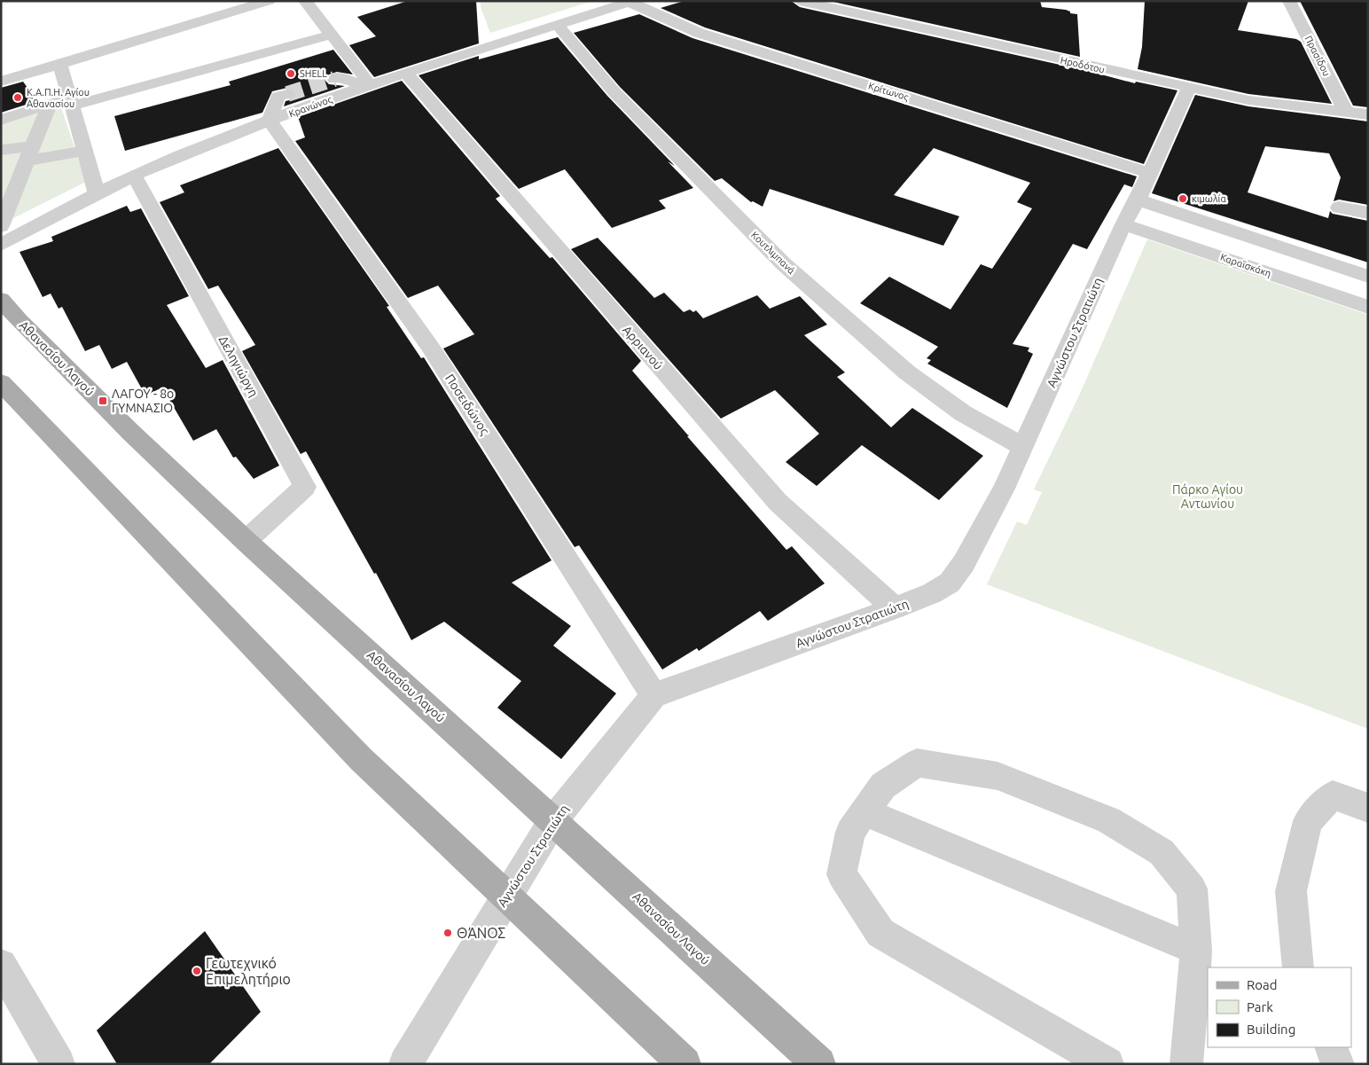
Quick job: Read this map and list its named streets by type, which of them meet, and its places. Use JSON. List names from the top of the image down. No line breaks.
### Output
{"streets":{"main road":["Αθανασίου Λαγού"],"street":["Πρασίδου","Ηροδότου","Κρίτωνος","Κρανώνος","Κουτλιμπανά","Καραϊσκάκη","Αγνώστου Στρατιώτη","Αρριανού","Δεληγιώργη","Ποσειδώνος"]},"crossings":[["Πρασίδου","Ηροδότου"],["Ηροδότου","Αγνώστου Στρατιώτη"],["Κρίτωνος","Κρανώνος"],["Κρίτωνος","Αγνώστου Στρατιώτη"],["Κρανώνος","Κουτλιμπανά"],["Κρανώνος","Αρριανού"],["Κρανώνος","Δεληγιώργη"],["Κρανώνος","Ποσειδώνος"],["Κουτλιμπανά","Αγνώστου Στρατιώτη"],["Καραϊσκάκη","Αγνώστου Στρατιώτη"],["Αγνώστου Στρατιώτη","Αρριανού"],["Αγνώστου Στρατιώτη","Αθανασίου Λαγού"],["Αγνώστου Στρατιώτη","Ποσειδώνος"],["Αθανασίου Λαγού","Δεληγιώργη"]],"parks":["Πάρκο Αγίου Αντωνίου"],"places":{"other":["SHELL","Κ.Α.Π.Η. Αγίου Αθανασίου","κιμωλία","ΘΆΝΟΣ","Γεωτεχνικό Επιμελητήριο"],"transit":["ΛΑΓΟΥ - 8ο ΓΥΜΝΑΣΙΟ"]},"legend":["Road","Park","Building"]}
